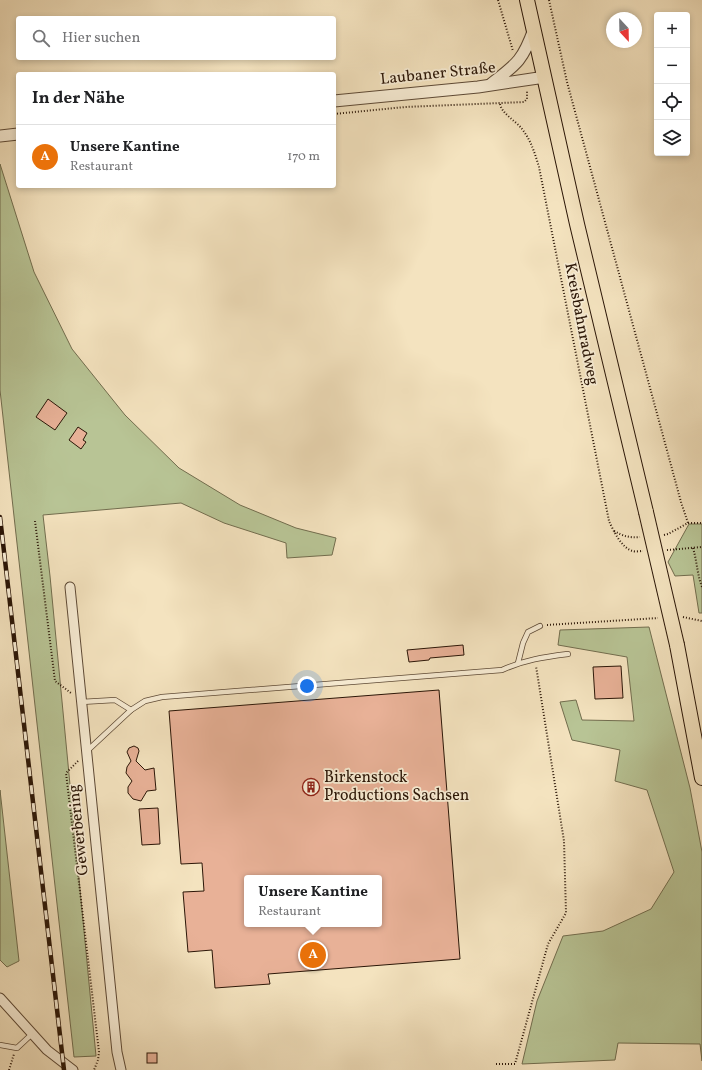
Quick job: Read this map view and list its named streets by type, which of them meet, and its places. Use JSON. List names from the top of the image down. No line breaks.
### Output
{"streets":{"street":["Laubaner Straße","Gewerbering"],"path":["Kreisbahnradweg"]},"places":{"building":["Birkenstock Productions Sachsen"]},"north":"bottom","page":{"map_buttons":["+","−"],"search":"Hier suchen","heading":"In der Nähe","list":[{"mark":"A","name":"Unsere Kantine","note":"Restaurant","value":"170 m"}],"popup":["Unsere Kantine","Restaurant"],"pins":"A"}}
